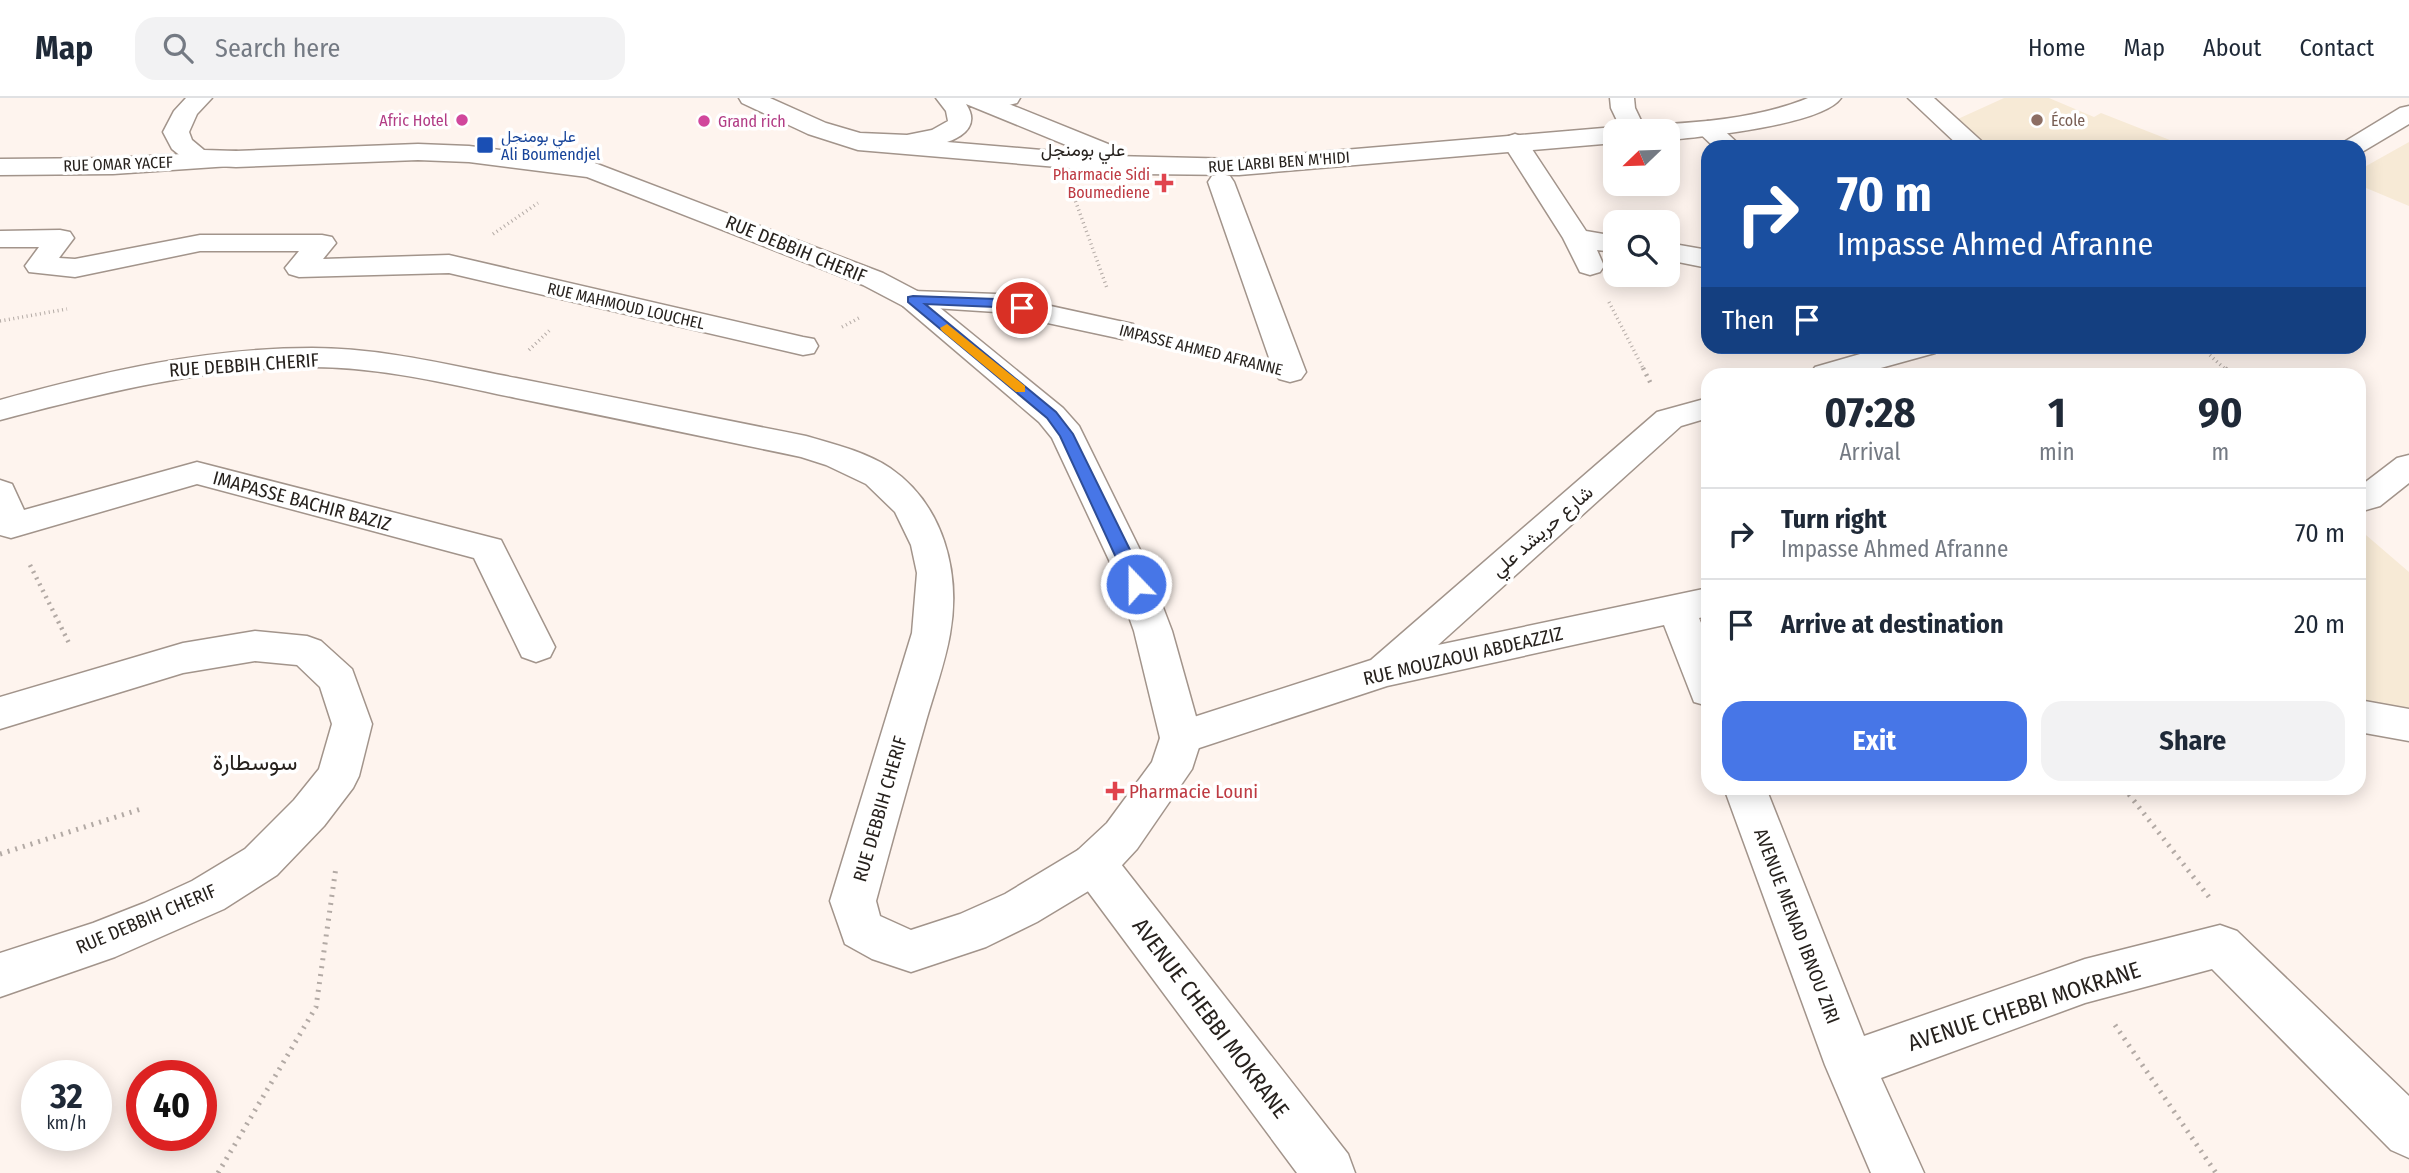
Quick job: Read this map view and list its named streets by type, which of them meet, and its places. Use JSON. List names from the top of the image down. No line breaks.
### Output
{"streets":{"street":["RUE LARBI BEN M'HIDI","RUE OMAR YACEF","RUE DEBBIH CHERIF","RUE MAHMOUD LOUCHEL","IMPASSE AHMED AFRANNE","IMAPASSE BACHIR BAZIZ","شارع حريشد علي","RUE MOUZAOUI ABDEAZZIZ","AVENUE MENAD IBNOU ZIRI","AVENUE CHEBBI MOKRANE"]},"crossings":[["RUE OMAR YACEF","RUE DEBBIH CHERIF"],["RUE DEBBIH CHERIF","IMPASSE AHMED AFRANNE"],["RUE DEBBIH CHERIF","RUE MOUZAOUI ABDEAZZIZ"],["RUE DEBBIH CHERIF","AVENUE CHEBBI MOKRANE"],["شارع حريشد علي","RUE MOUZAOUI ABDEAZZIZ"],["AVENUE MENAD IBNOU ZIRI","AVENUE CHEBBI MOKRANE"]],"districts":["علي بومنجل","سوسطارة"],"places":{"other":["Afric Hotel","École","Grand rich"],"transit":["علي بومنجل Ali Boumendjel"],"health":["Pharmacie Sidi Boumediene","Pharmacie Louni"]},"north":"bottom left","page":{"header":"Map","search":"Search here","nav":["Home","Map","About","Contact"],"turn":["70 m","Impasse Ahmed Afranne"],"then":"Then","eta":["07:28","Arrival","1","min","90","m"],"list":[{"name":"Turn right","note":"Impasse Ahmed Afranne","value":"70 m"},{"name":"Arrive at destination","value":"20 m"}],"buttons":["Exit","Share"],"speed":"32 km/h","limit":"40"}}
